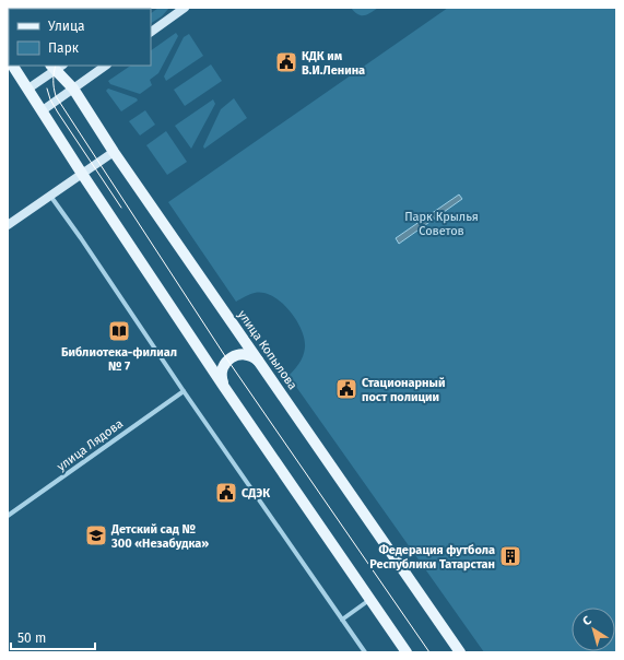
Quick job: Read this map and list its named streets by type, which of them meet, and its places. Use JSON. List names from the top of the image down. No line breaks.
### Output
{"streets":{"main road":["улица Копылова"],"street":["улица Лядова"]},"parks":["Парк Крылья Советов"],"places":{"public building":["КДК им В.И.Ленина","Стационарный пост полиции","СДЭК"],"library":["Библиотека-филиал № 7"],"school or university":["Детский сад № 300 «Незабудка»"],"building":["Федерация футбола Республики Татарстан"]},"legend":["Улица","Парк"],"scale_bar":"50 m","north":"top left"}
